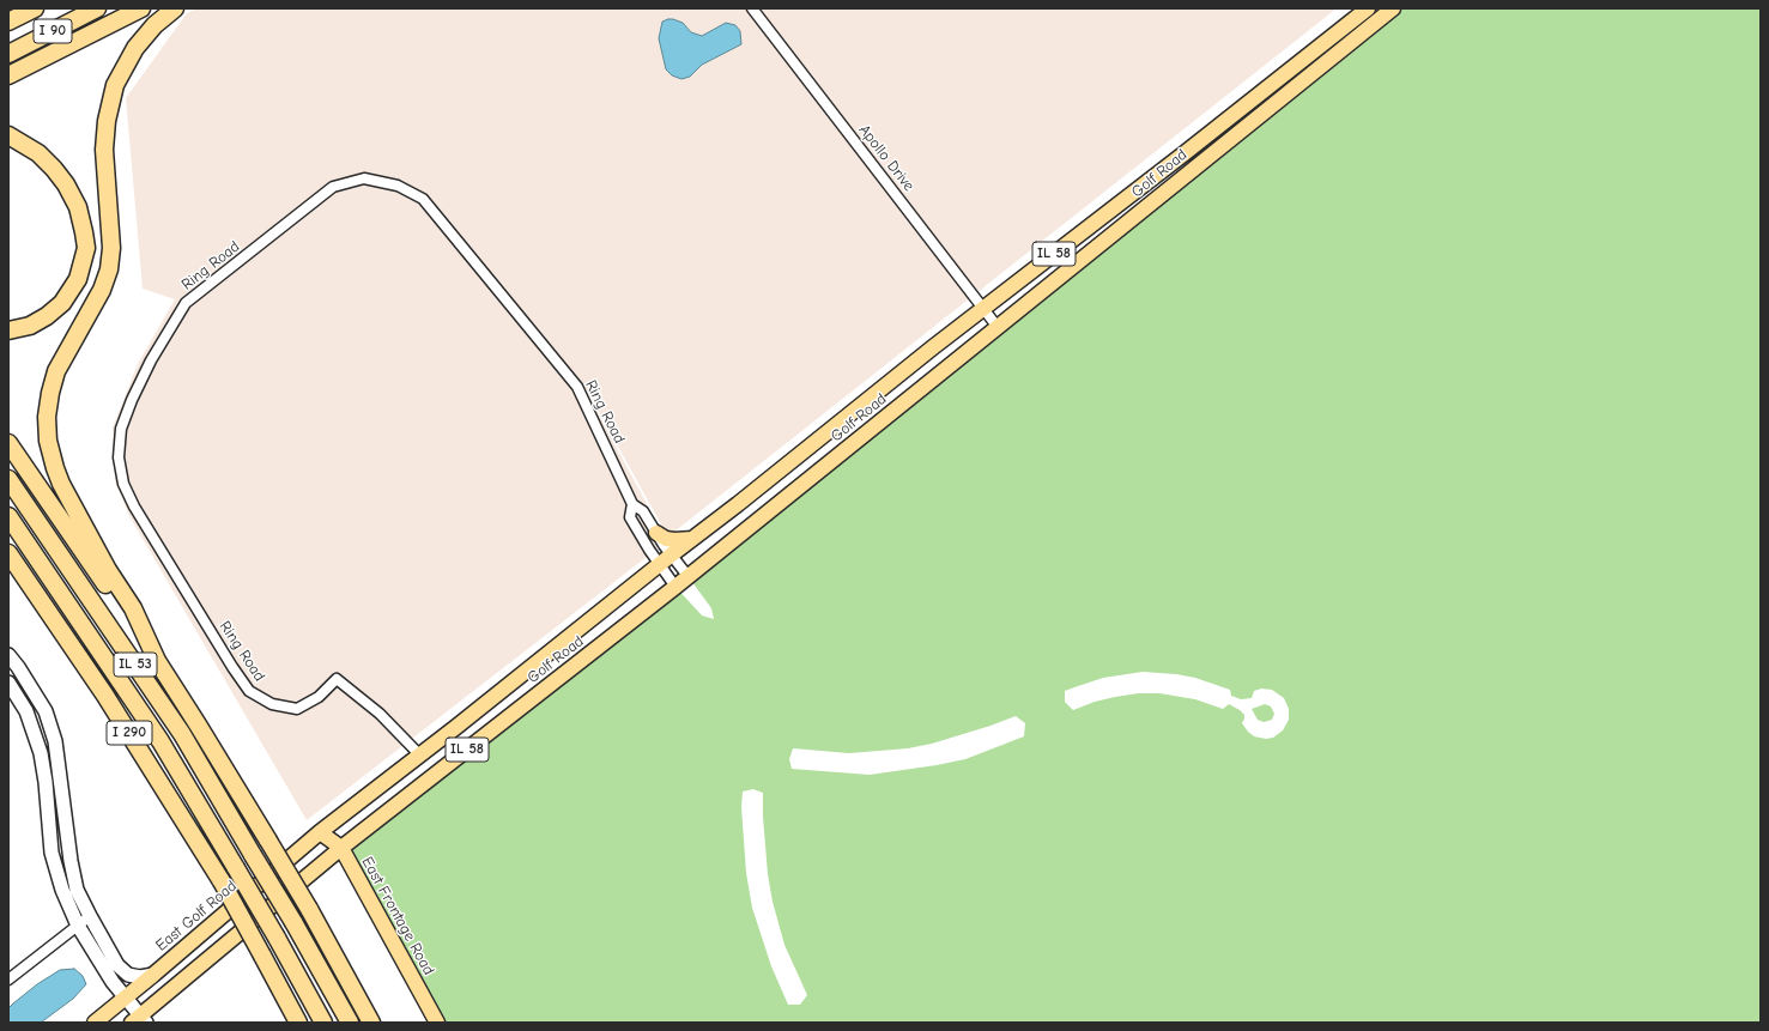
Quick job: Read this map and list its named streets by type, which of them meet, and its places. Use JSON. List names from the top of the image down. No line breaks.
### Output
{"streets":{"highway":["I 90","IL 53","I 290"],"main road":["Golf Road","IL 58","East Golf Road","East Frontage Road"],"street":["Apollo Drive","Ring Road"]},"crossings":[["Apollo Drive","Golf Road"],["Golf Road","IL 58"],["Golf Road","Ring Road"],["Golf Road","East Golf Road"],["Golf Road","East Frontage Road"],["IL 58","East Frontage Road"],["East Golf Road","East Frontage Road"]]}
